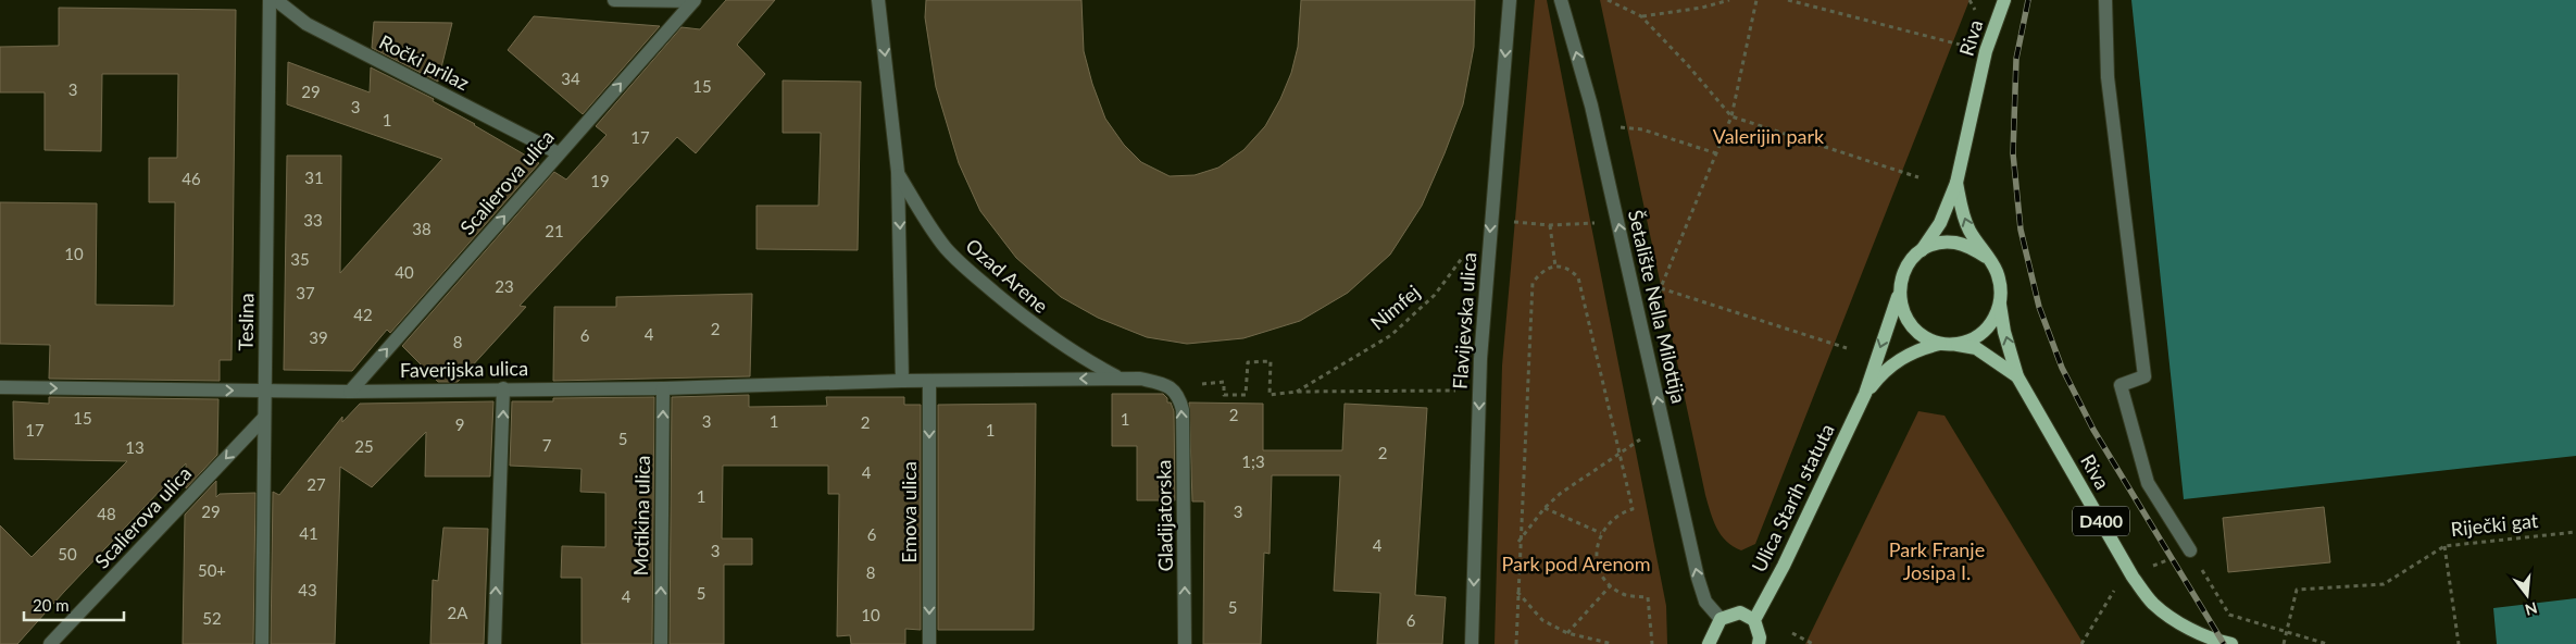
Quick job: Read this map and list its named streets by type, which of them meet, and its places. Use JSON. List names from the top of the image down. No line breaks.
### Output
{"streets":{"main road":["Riva","Ulica Starih statuta","D400"],"street":["Ročki prilaz","Scalierova ulica","Ozad Arene","Šetalište Nella Milottija","Flavijevska ulica","Teslina","Faverijska ulica","Emova ulica","Motikina ulica","Gladijatorska"],"path":["Nimfej","Riječki gat"]},"crossings":[["Riva","Ulica Starih statuta"],["Riva","D400"],["Ročki prilaz","Scalierova ulica"],["Scalierova ulica","Teslina"],["Scalierova ulica","Faverijska ulica"],["Ozad Arene","Faverijska ulica"],["Ozad Arene","Emova ulica"],["Ozad Arene","Gladijatorska"],["Nimfej","Flavijevska ulica"],["Teslina","Faverijska ulica"],["Faverijska ulica","Emova ulica"],["Faverijska ulica","Motikina ulica"],["Ulica Starih statuta","D400"]],"one_way":["Šetalište Nella Milottija","Flavijevska ulica","Emova ulica","Motikina ulica","Gladijatorska"],"parks":["Valerijin park","Park Franje Josipa I.","Park pod Arenom"],"house_numbers":["34","15","3","29","3","1","17","31","46","19","33","38","21","10","35","40","23","37","42","2","4","6","39","8","2","15","1","3","1","2","9","17","1","5","7","25","13","2","1;3","4","27","1","29","3","48","41","6","4","3","50","50+","8","43","5","4","5","2A","10","52","6"],"scale_bar":"20 m","north":"bottom"}
